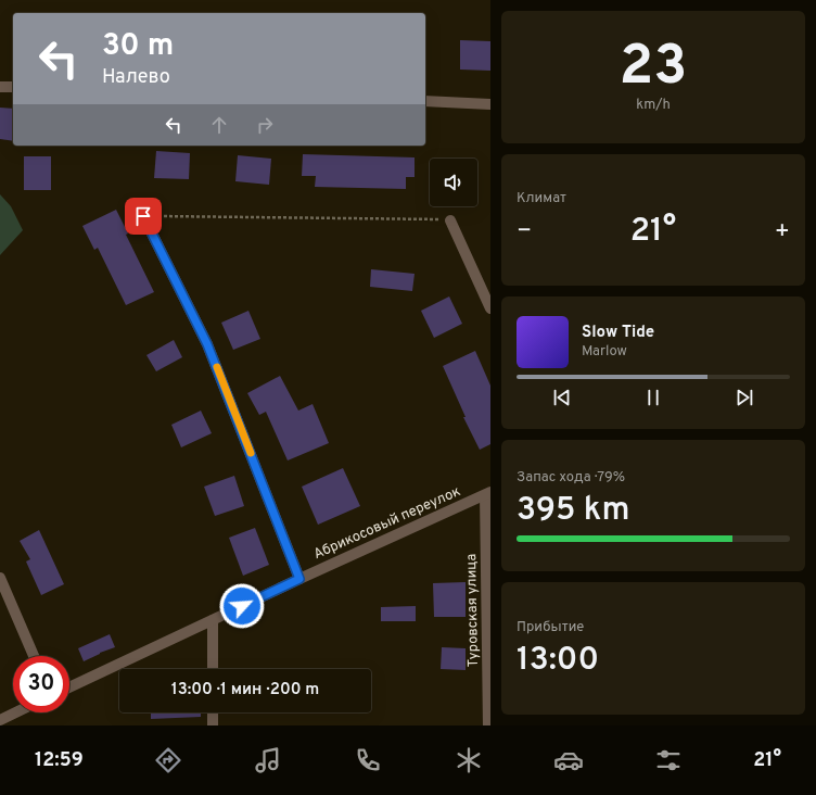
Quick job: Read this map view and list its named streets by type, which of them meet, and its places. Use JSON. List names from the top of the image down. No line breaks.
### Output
{"streets":{"street":["Абрикосовый переулок","Туровская улица"]},"crossings":[["Абрикосовый переулок","Туровская улица"]],"page":{"tile":[["23","km/h"],"Климат",["Запас хода · 79%","395 km"],["Прибытие","13:00"]],"turn":["30 m","Налево"],"heat":["−","21°","+"],"song":["Slow Tide","Marlow"],"limit":"30","trip":"13:00 · 1 мин · 200 m","tabs":["12:59","21°"]}}
